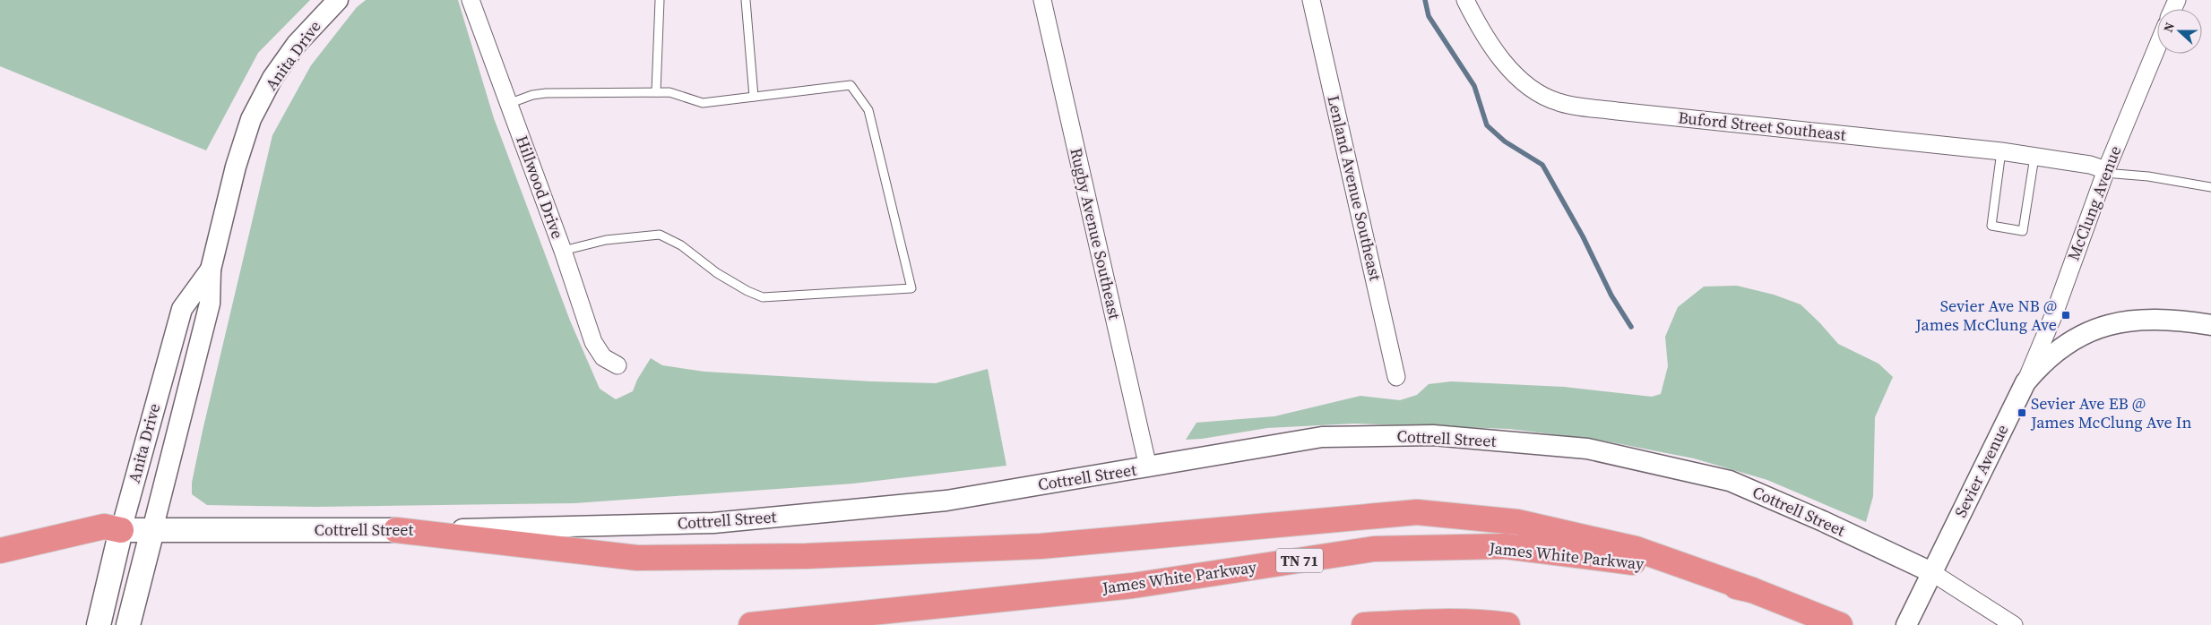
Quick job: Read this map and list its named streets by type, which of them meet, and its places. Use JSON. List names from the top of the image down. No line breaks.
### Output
{"streets":{"highway":["James White Parkway","TN 71"],"main road":["Anita Drive","Cottrell Street"],"street":["Buford Street Southeast","Hillwood Drive","Lenland Avenue Southeast","McClung Avenue","Rugby Avenue Southeast","Sevier Avenue"]},"crossings":[["Anita Drive","Cottrell Street"],["Buford Street Southeast","McClung Avenue"],["McClung Avenue","Sevier Avenue"],["Rugby Avenue Southeast","Cottrell Street"],["Cottrell Street","Sevier Avenue"]],"places":{"transit":["Sevier Ave NB @ James McClung Ave","Sevier Ave EB @ James McClung Ave In"]},"north":"left"}
